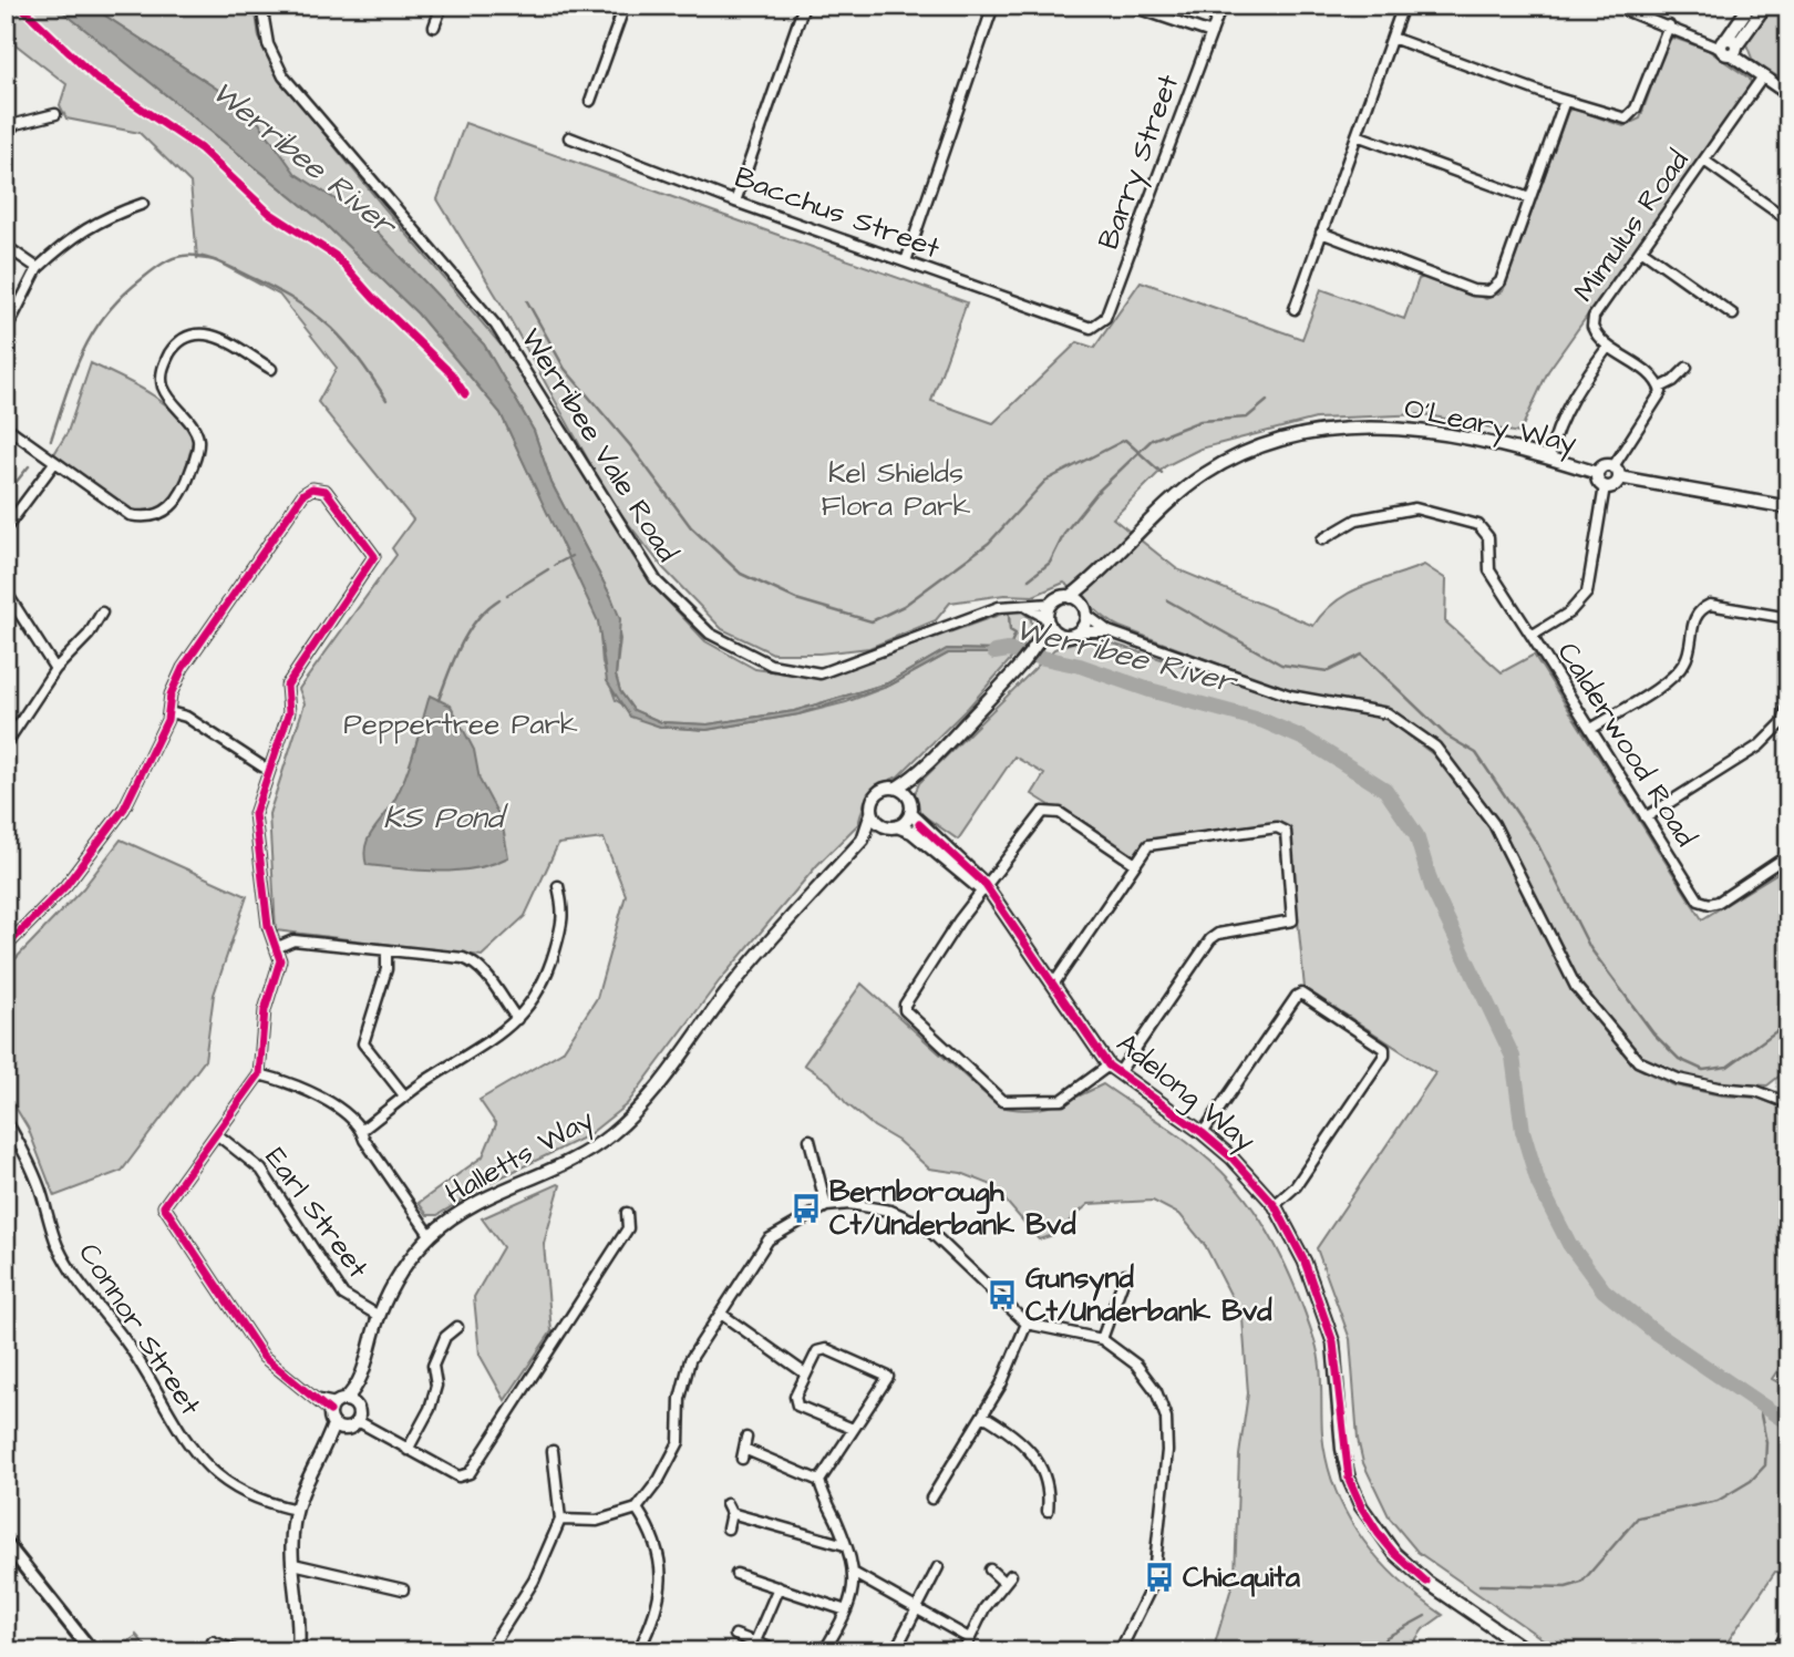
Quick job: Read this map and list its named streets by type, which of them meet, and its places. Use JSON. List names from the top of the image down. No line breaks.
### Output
{"streets":{"street":["Barry Street","Bacchus Street","Mimulus Road","O'Leary Way","Werribee Vale Road","Calderwood Road","Adelong Way","Halletts Way","Earl Street","Connor Street"]},"crossings":[["Barry Street","Bacchus Street"],["O'Leary Way","Werribee Vale Road"],["O'Leary Way","Calderwood Road"],["Adelong Way","Halletts Way"],["Halletts Way","Earl Street"]],"water":["Werribee River","KS Pond"],"parks":["Kel Shields Flora Park","Peppertree Park"],"places":{"bus stop":["Bernborough Ct/Underbank Bvd","Gunsynd Ct/Underbank Bvd","Chicquita"]}}
